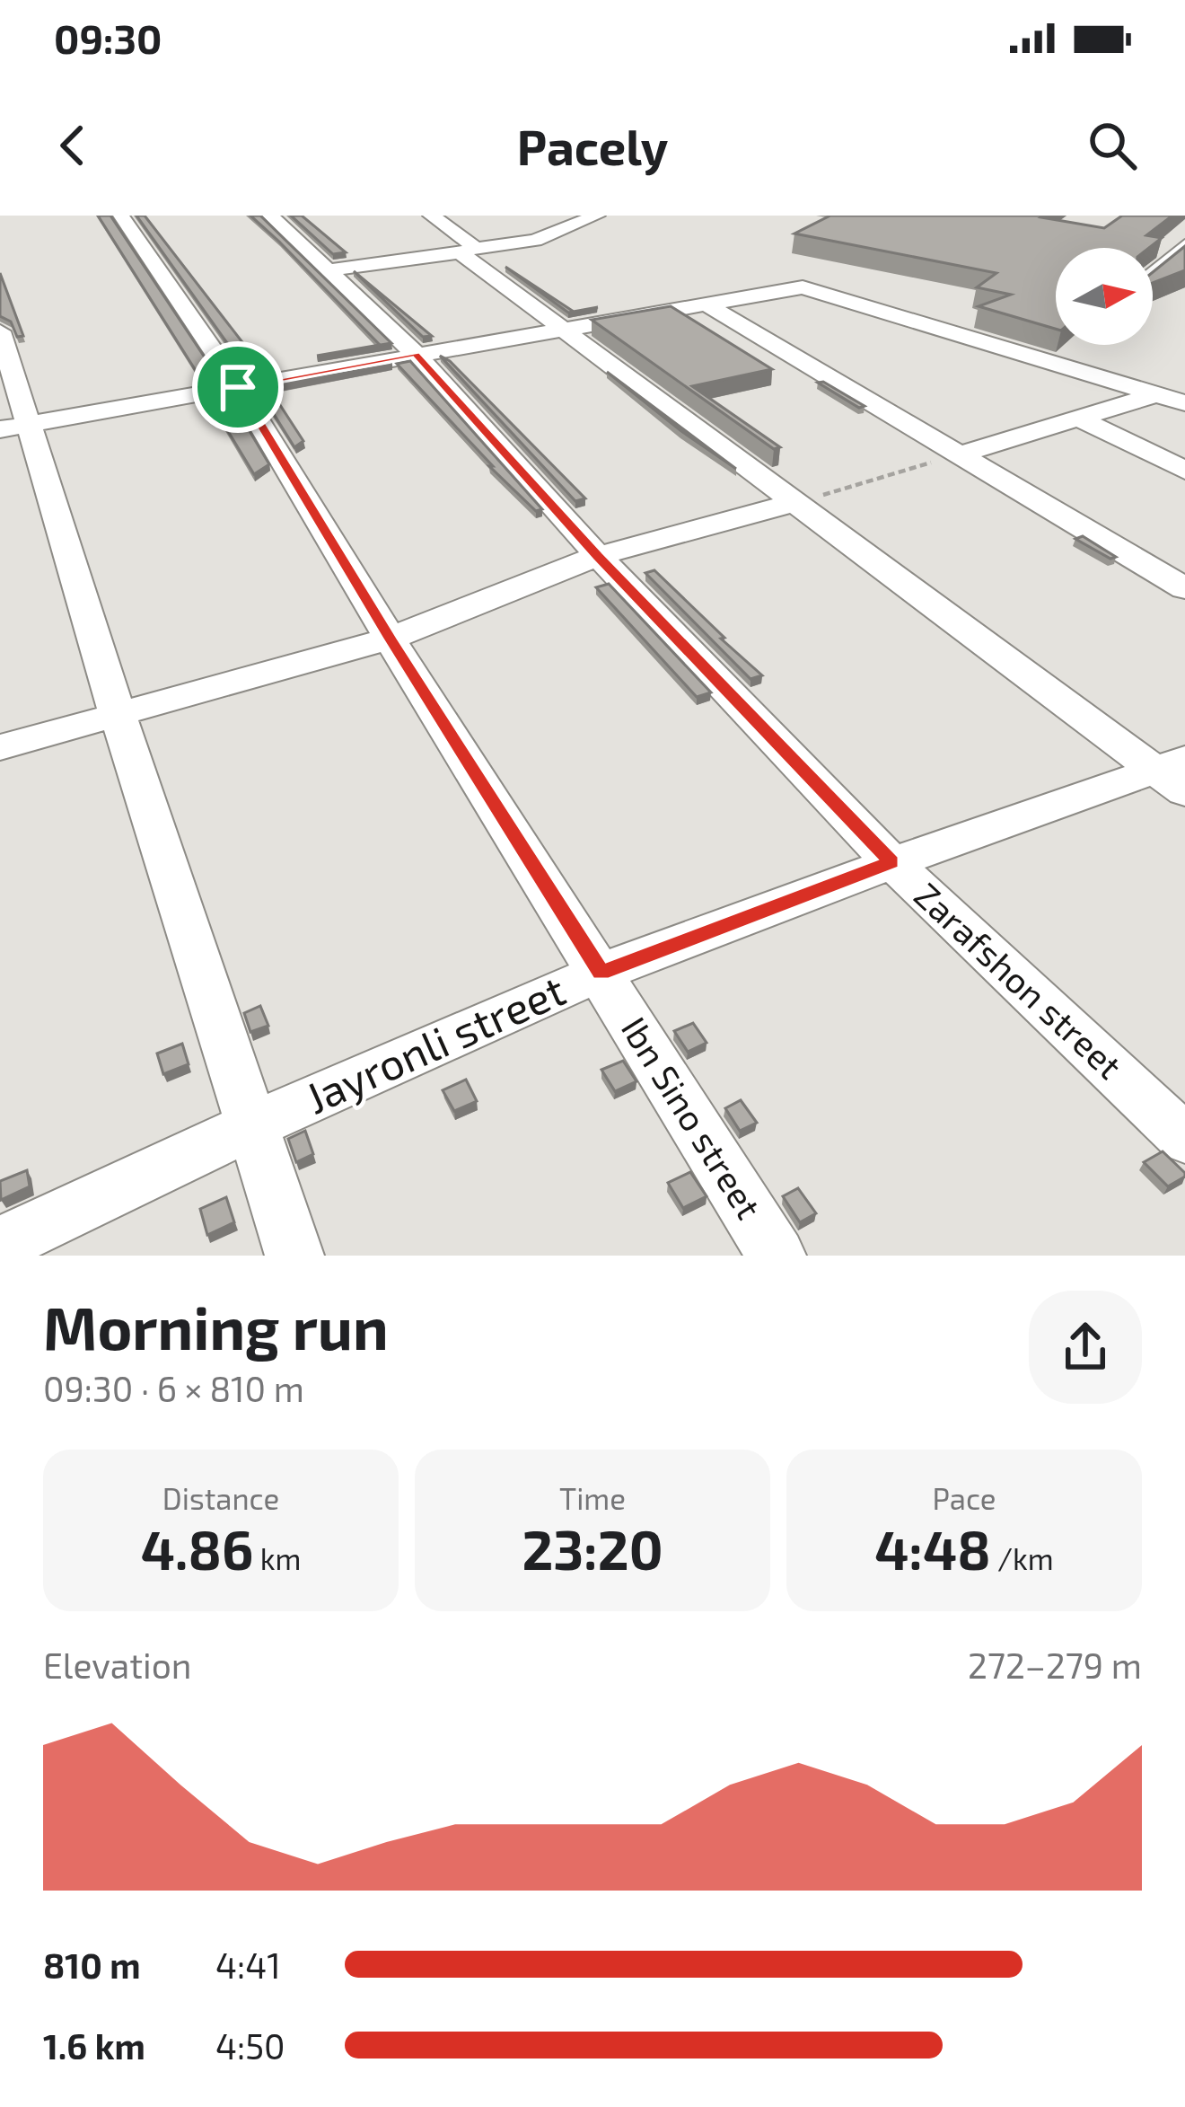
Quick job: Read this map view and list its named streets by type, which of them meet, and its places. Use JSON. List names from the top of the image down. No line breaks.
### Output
{"streets":{"street":["Zarafshon street","Jayronli street","Ibn Sino street"]},"crossings":[["Zarafshon street","Jayronli street"],["Jayronli street","Ibn Sino street"]],"north":"right","page":{"status":"09:30","header":"Pacely","heading":["Morning run","09:30 · 6 × 810 m"],"stats":[["Distance","4.86 km"],["Time","23:20"],["Pace","4:48 /km"]],"chart":["Elevation","272–279 m"],"list":[{"name":"810 m","note":"4:41"},{"name":"1.6 km","note":"4:50"}]}}
